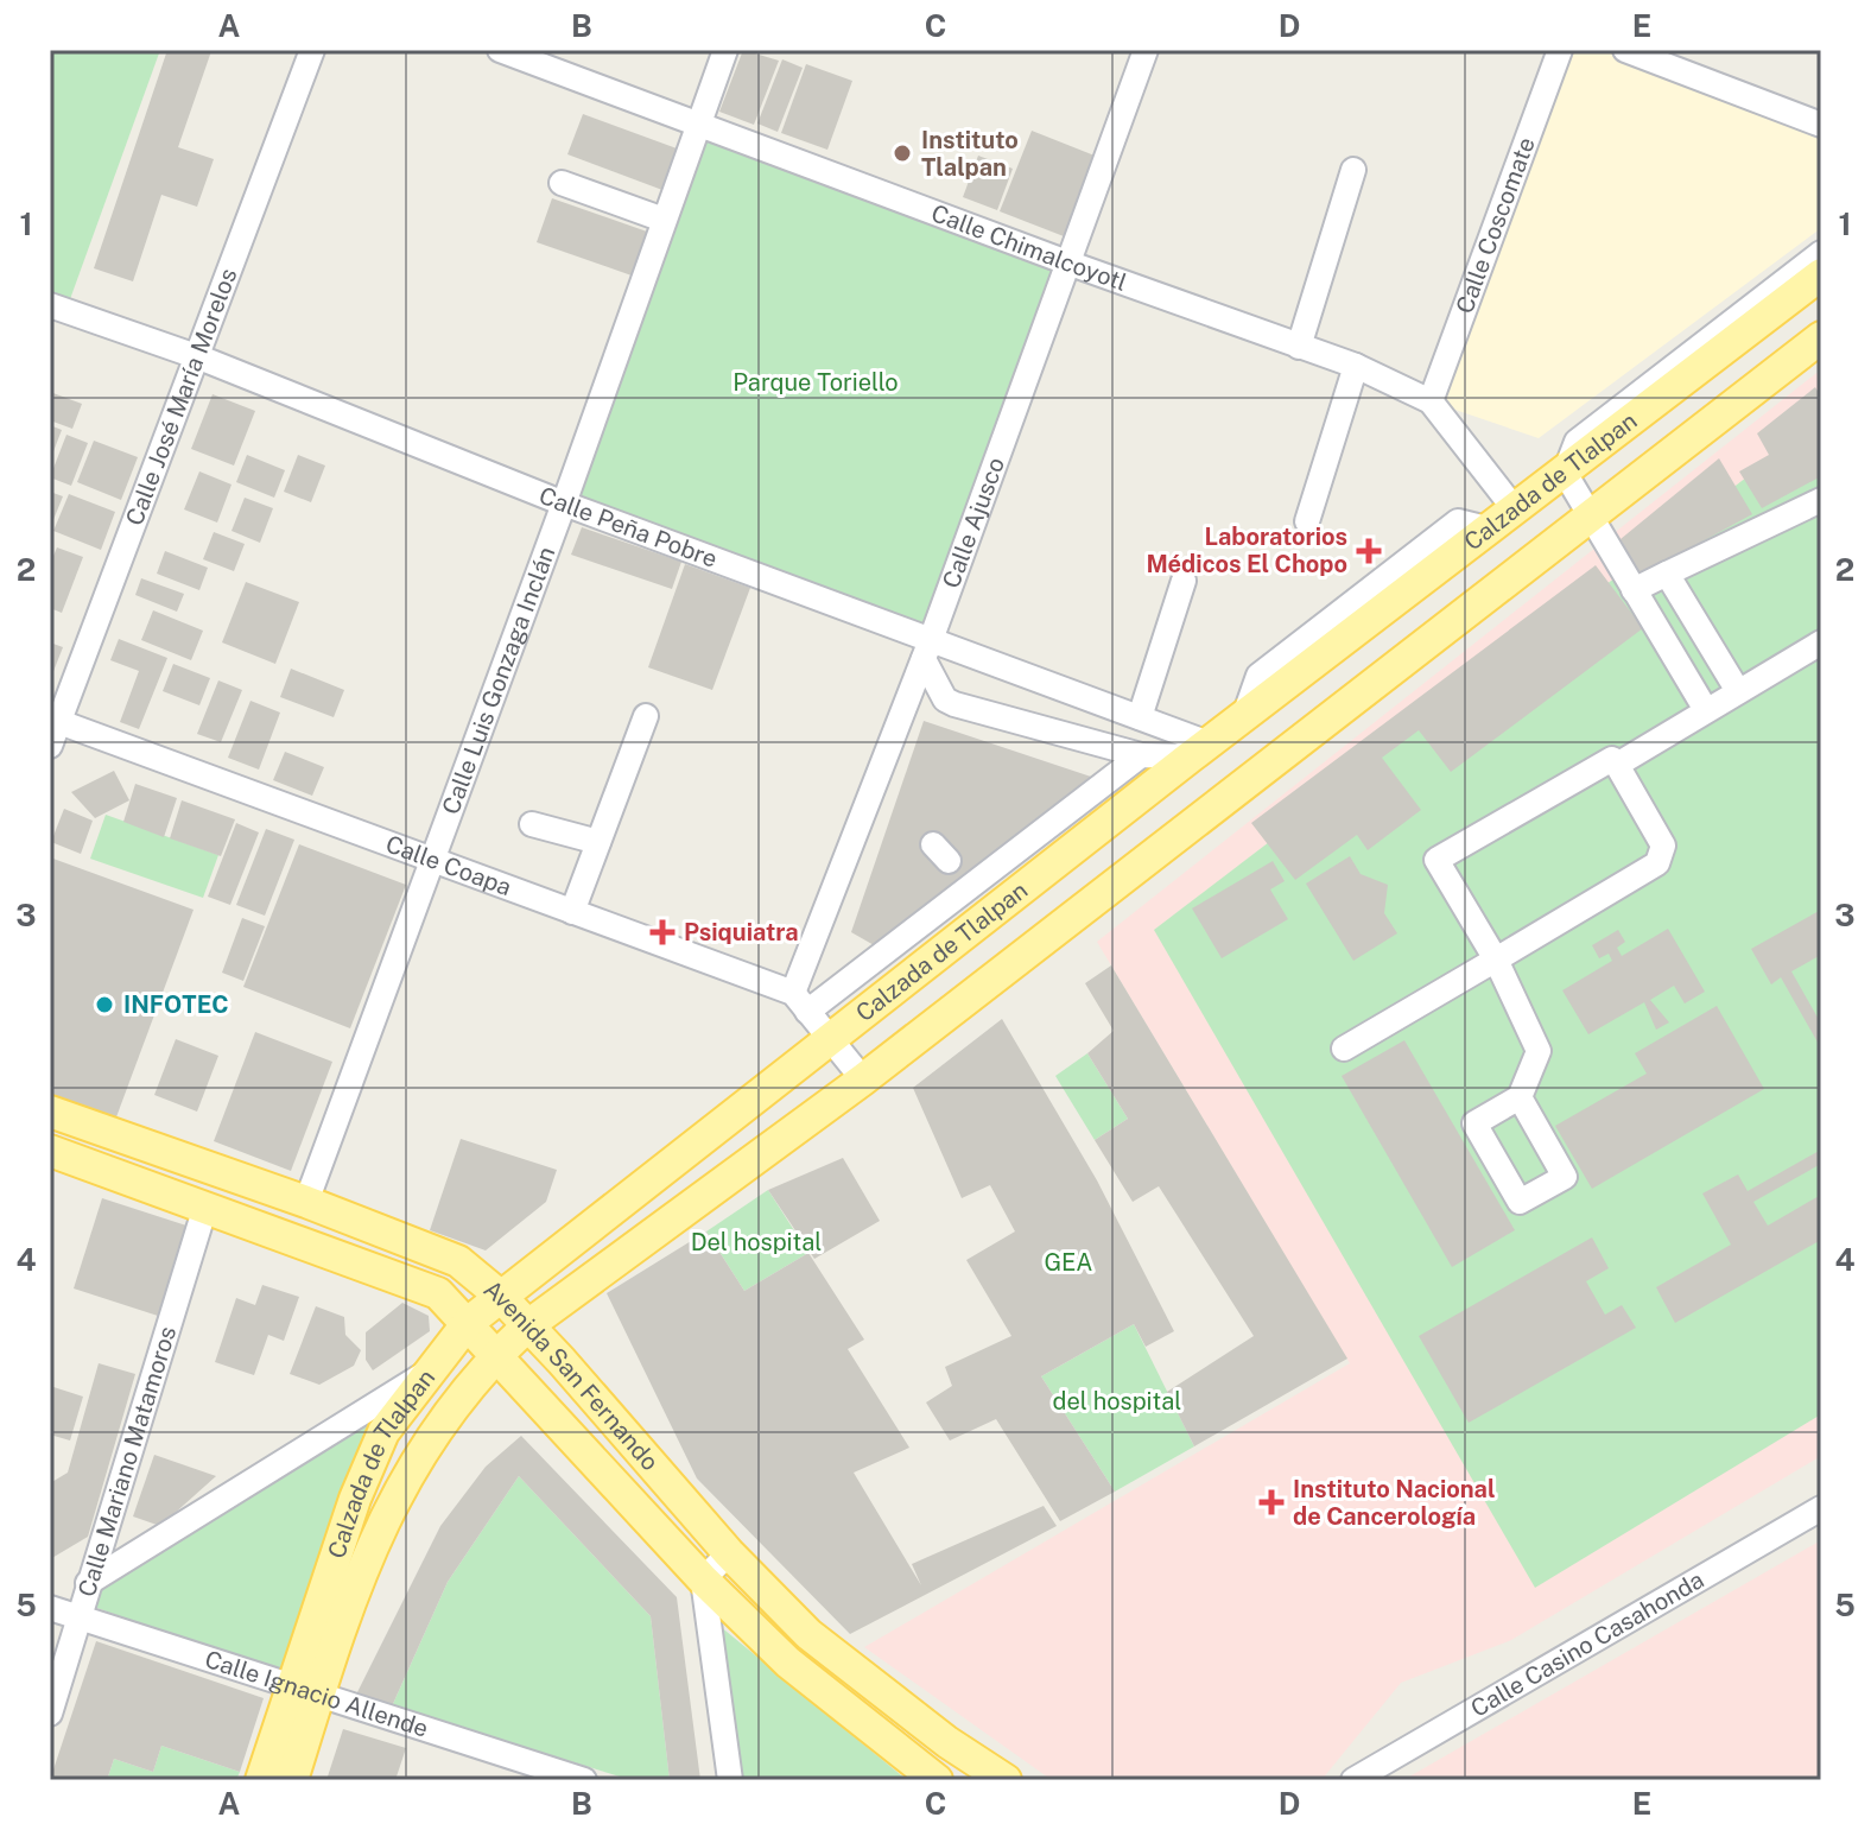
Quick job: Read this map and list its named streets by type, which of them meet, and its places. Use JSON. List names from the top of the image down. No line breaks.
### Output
{"streets":{"main road":["Calzada de Tlalpan","Avenida San Fernando"],"street":["Calle Coscomate","Calle Chimalcoyotl","Calle José María Morelos","Calle Ajusco","Calle Peña Pobre","Calle Luis Gonzaga Inclán","Calle Coapa","Calle Mariano Matamoros","Calle Casino Casahonda","Calle Ignacio Allende"]},"crossings":[["Calle Coscomate","Calle Chimalcoyotl"],["Calle Chimalcoyotl","Calzada de Tlalpan"],["Calle Chimalcoyotl","Calle Ajusco"],["Calle Chimalcoyotl","Calle Luis Gonzaga Inclán"],["Calle José María Morelos","Calle Peña Pobre"],["Calle José María Morelos","Calle Coapa"],["Calzada de Tlalpan","Calle Peña Pobre"],["Calzada de Tlalpan","Calle Coapa"],["Calzada de Tlalpan","Avenida San Fernando"],["Calzada de Tlalpan","Calle Ignacio Allende"],["Calle Ajusco","Calle Peña Pobre"],["Calle Ajusco","Calle Coapa"],["Calle Peña Pobre","Calle Luis Gonzaga Inclán"],["Calle Luis Gonzaga Inclán","Calle Coapa"],["Calle Luis Gonzaga Inclán","Avenida San Fernando"],["Avenida San Fernando","Calle Mariano Matamoros"],["Calle Mariano Matamoros","Calle Ignacio Allende"]],"parks":["Parque Toriello","Del hospital","GEA","del hospital"],"places":{"other":["Instituto Tlalpan","INFOTEC"],"health":["Laboratorios Médicos El Chopo","Psiquiatra","Instituto Nacional de Cancerología"]},"grid":{"columns":["A","B","C","D","E"],"rows":["1","2","3","4","5"]}}
